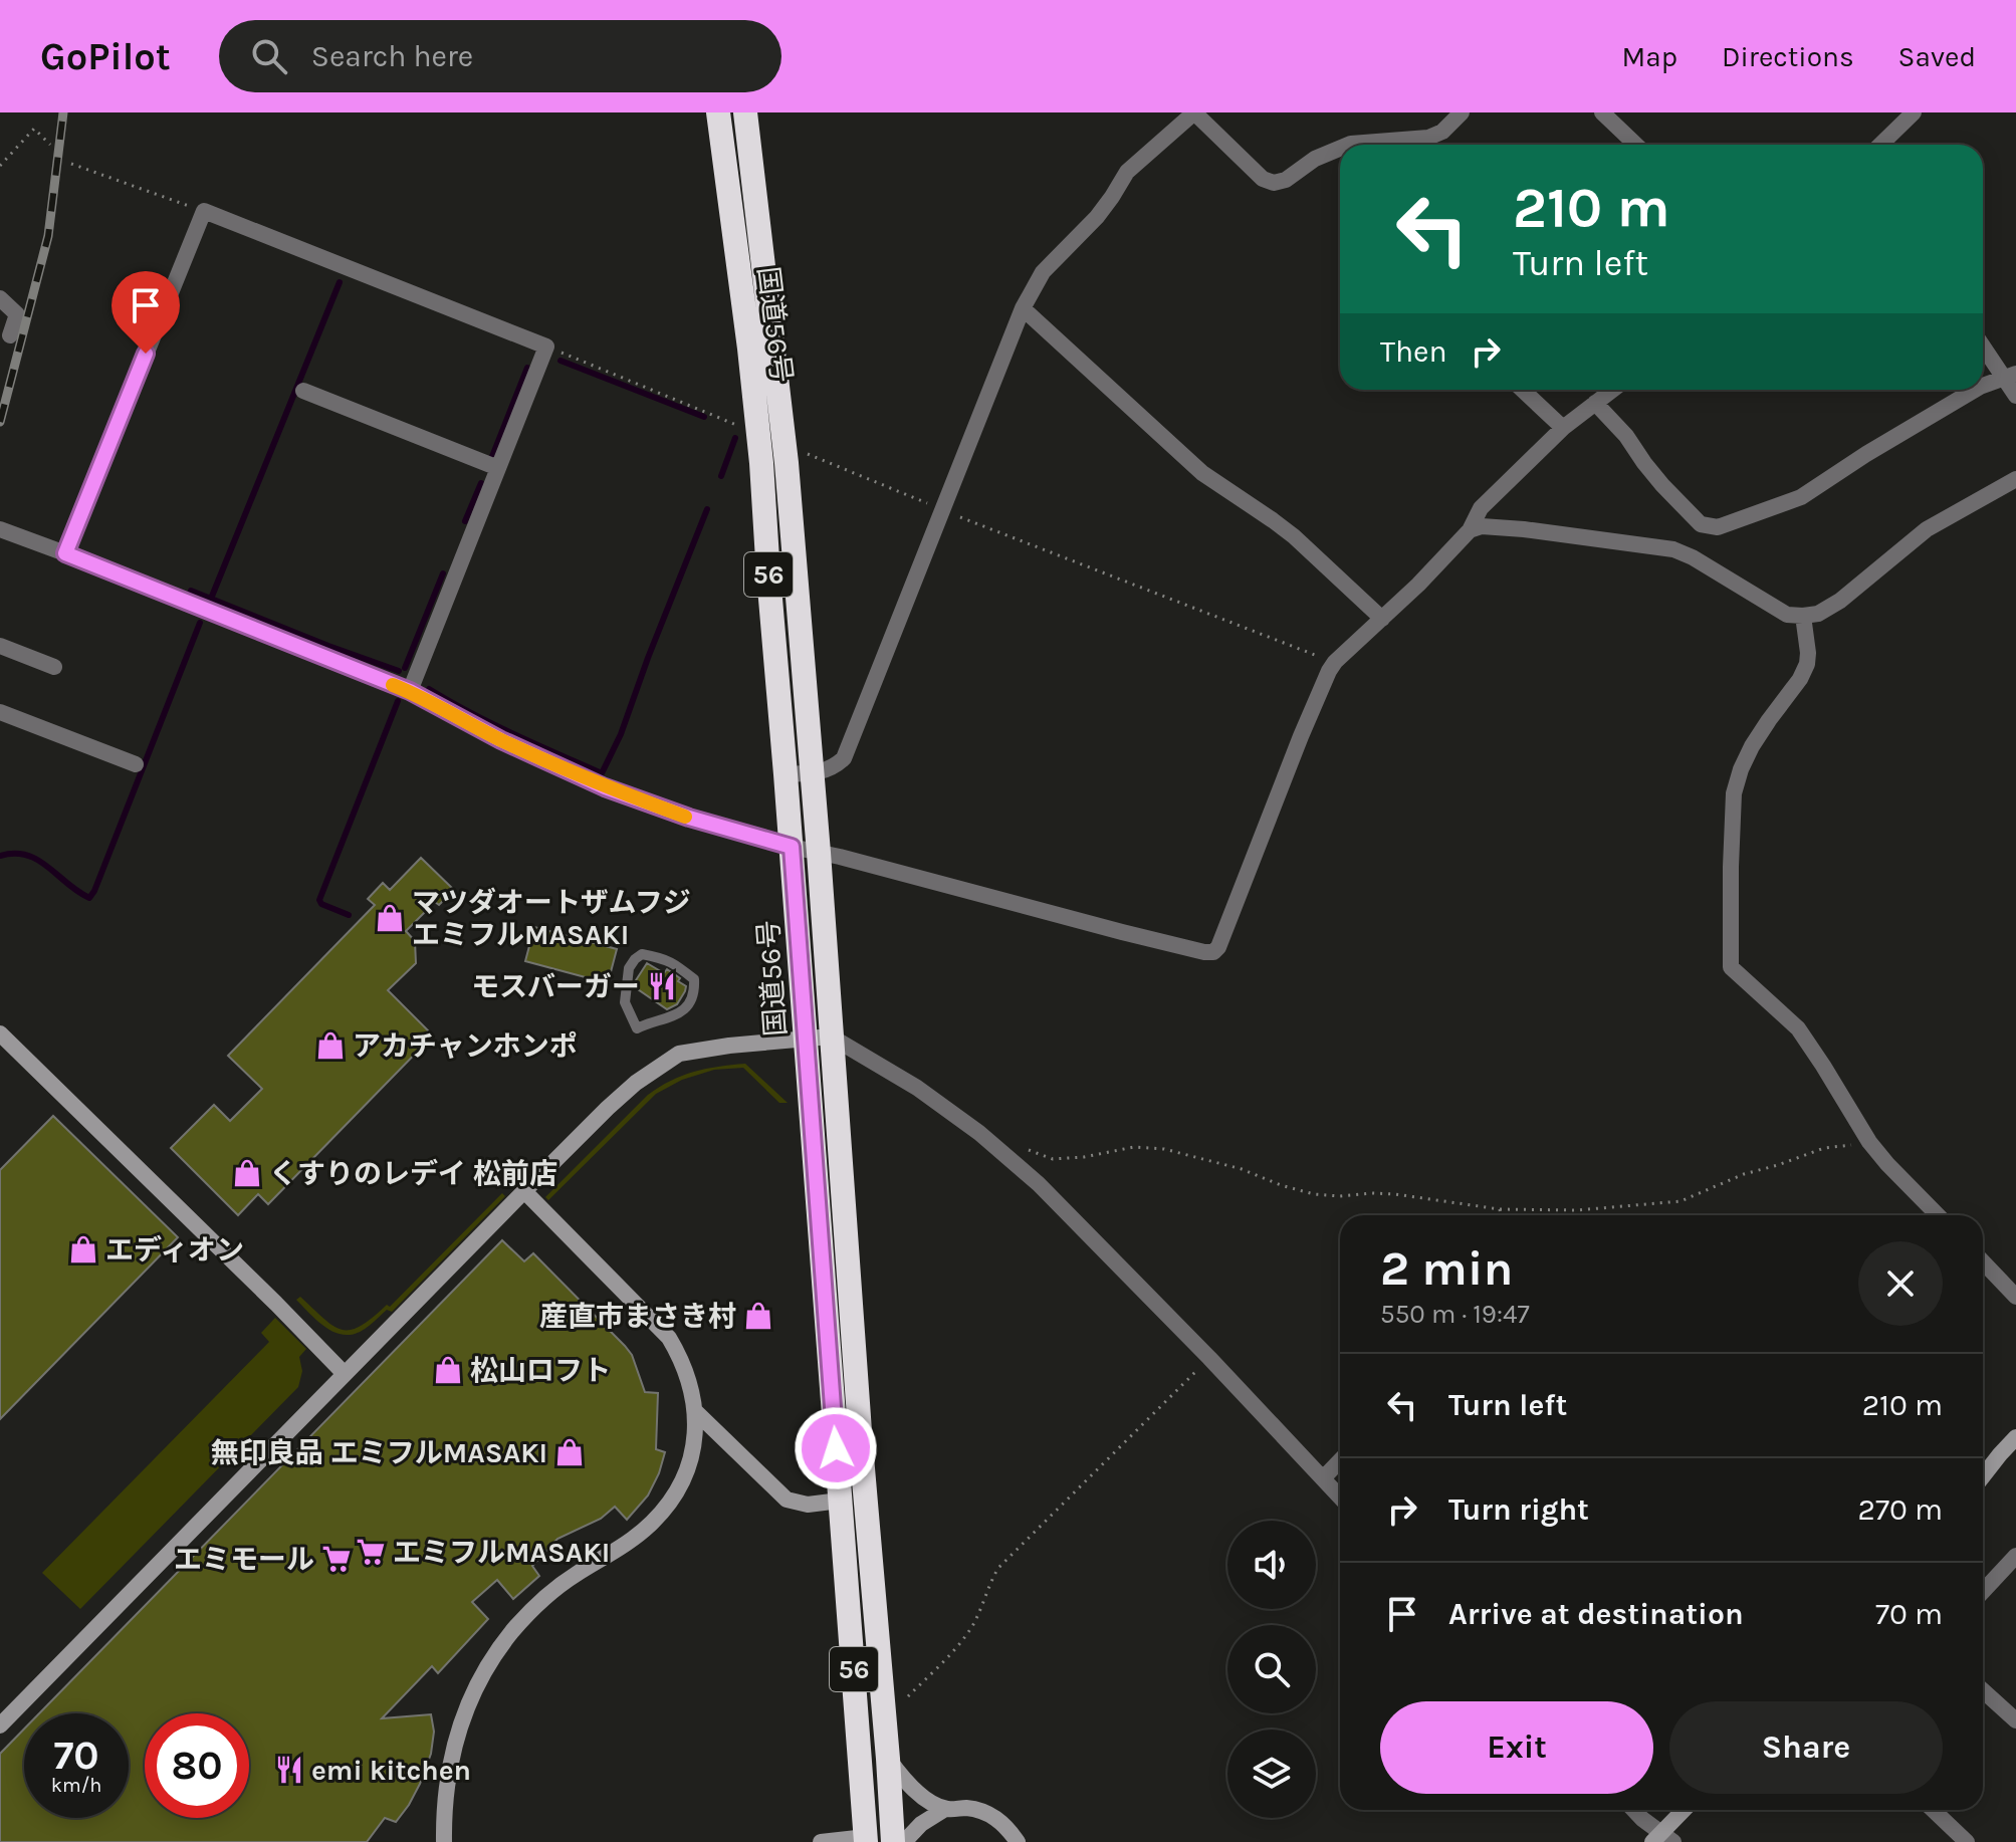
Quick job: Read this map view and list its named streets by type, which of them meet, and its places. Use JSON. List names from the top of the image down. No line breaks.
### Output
{"streets":{"highway":["国道56号","56"]},"places":{"shop":["マツダオートザムフジ エミフルMASAKI","アカチャンホンポ","くすりのレデイ 松前店","エディオン","産直市まさき村","松山ロフト","無印良品 エミフルMASAKI"],"restaurant":["モスバーガー","emi kitchen"],"supermarket":["エミフルMASAKI","エミモール"]},"page":{"header":"GoPilot","search":"Search here","nav":["Map","Directions","Saved"],"turn":["210 m","Turn left"],"then":"Then","heading":["2 min","550 m · 19:47"],"list":[{"name":"Turn left","value":"210 m"},{"name":"Turn right","value":"270 m"},{"name":"Arrive at destination","value":"70 m"}],"buttons":["Exit","Share"],"speed":"70 km/h","limit":"80"}}
